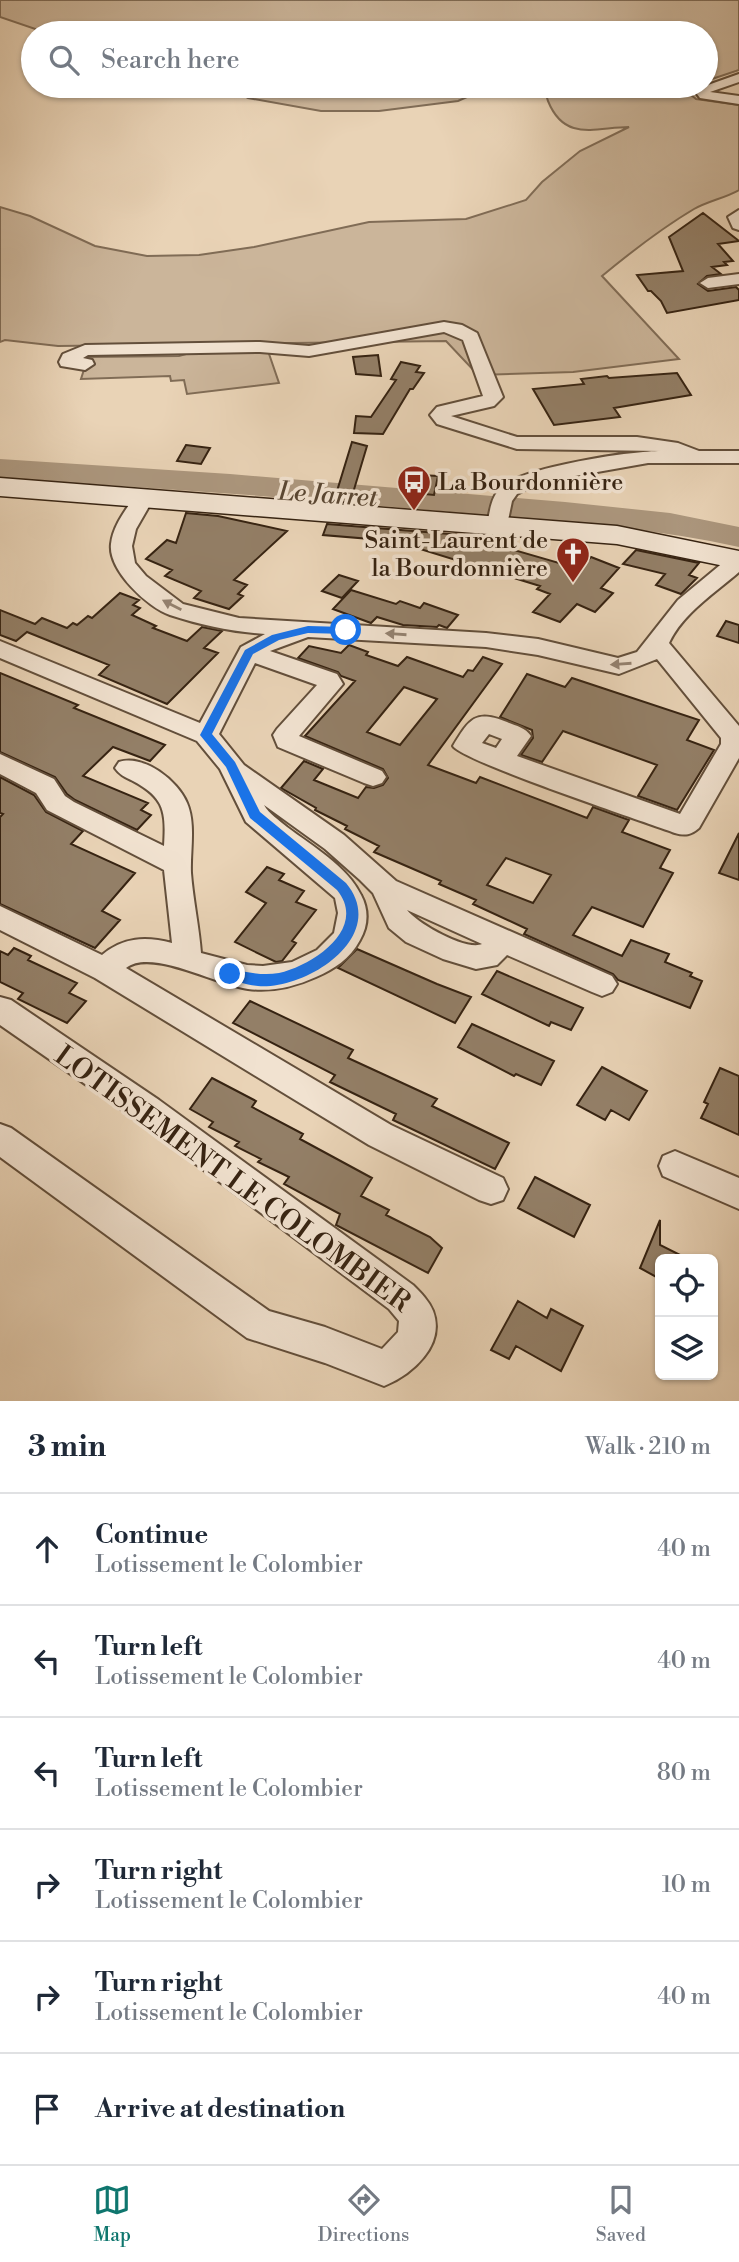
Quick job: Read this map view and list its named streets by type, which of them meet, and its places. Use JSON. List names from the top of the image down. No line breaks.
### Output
{"streets":{"street":["LOTISSEMENT LE COLOMBIER"]},"water":["Le Jarret"],"places":{"bus stop":["La Bourdonnière"],"church":["Saint-Laurent de la Bourdonnière"]},"page":{"search":"Search here","heading":["3 min","Walk · 210 m"],"list":[["Continue","Lotissement le Colombier","40 m"],["Turn left","Lotissement le Colombier","40 m"],["Turn left","Lotissement le Colombier","80 m"],["Turn right","Lotissement le Colombier","10 m"],["Turn right","Lotissement le Colombier","40 m"],"Arrive at destination"],"nav":["Map","Directions","Saved"]}}
